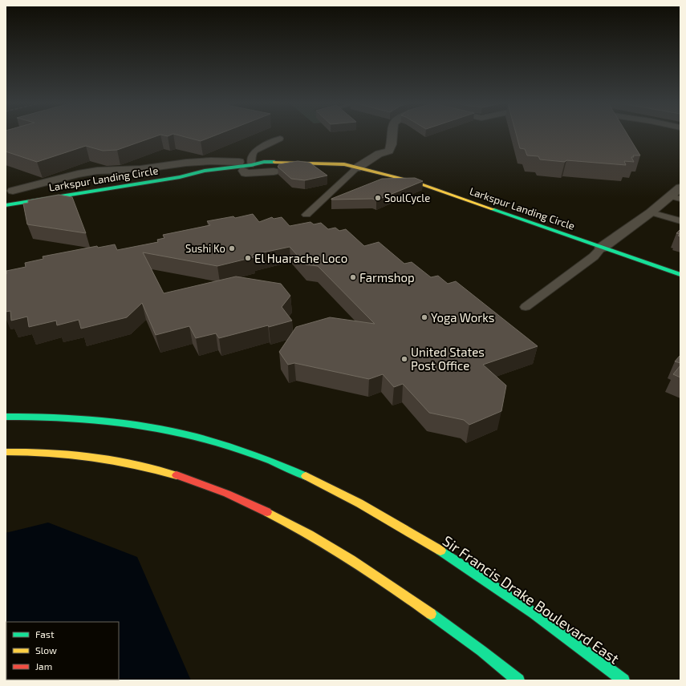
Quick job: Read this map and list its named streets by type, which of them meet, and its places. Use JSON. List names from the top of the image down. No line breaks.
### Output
{"streets":{"main road":["Larkspur Landing Circle","Sir Francis Drake Boulevard East"]},"places":["SoulCycle","Sushi Ko","El Huarache Loco","Farmshop","Yoga Works","United States Post Office"],"legend":["Fast","Slow","Jam"]}
